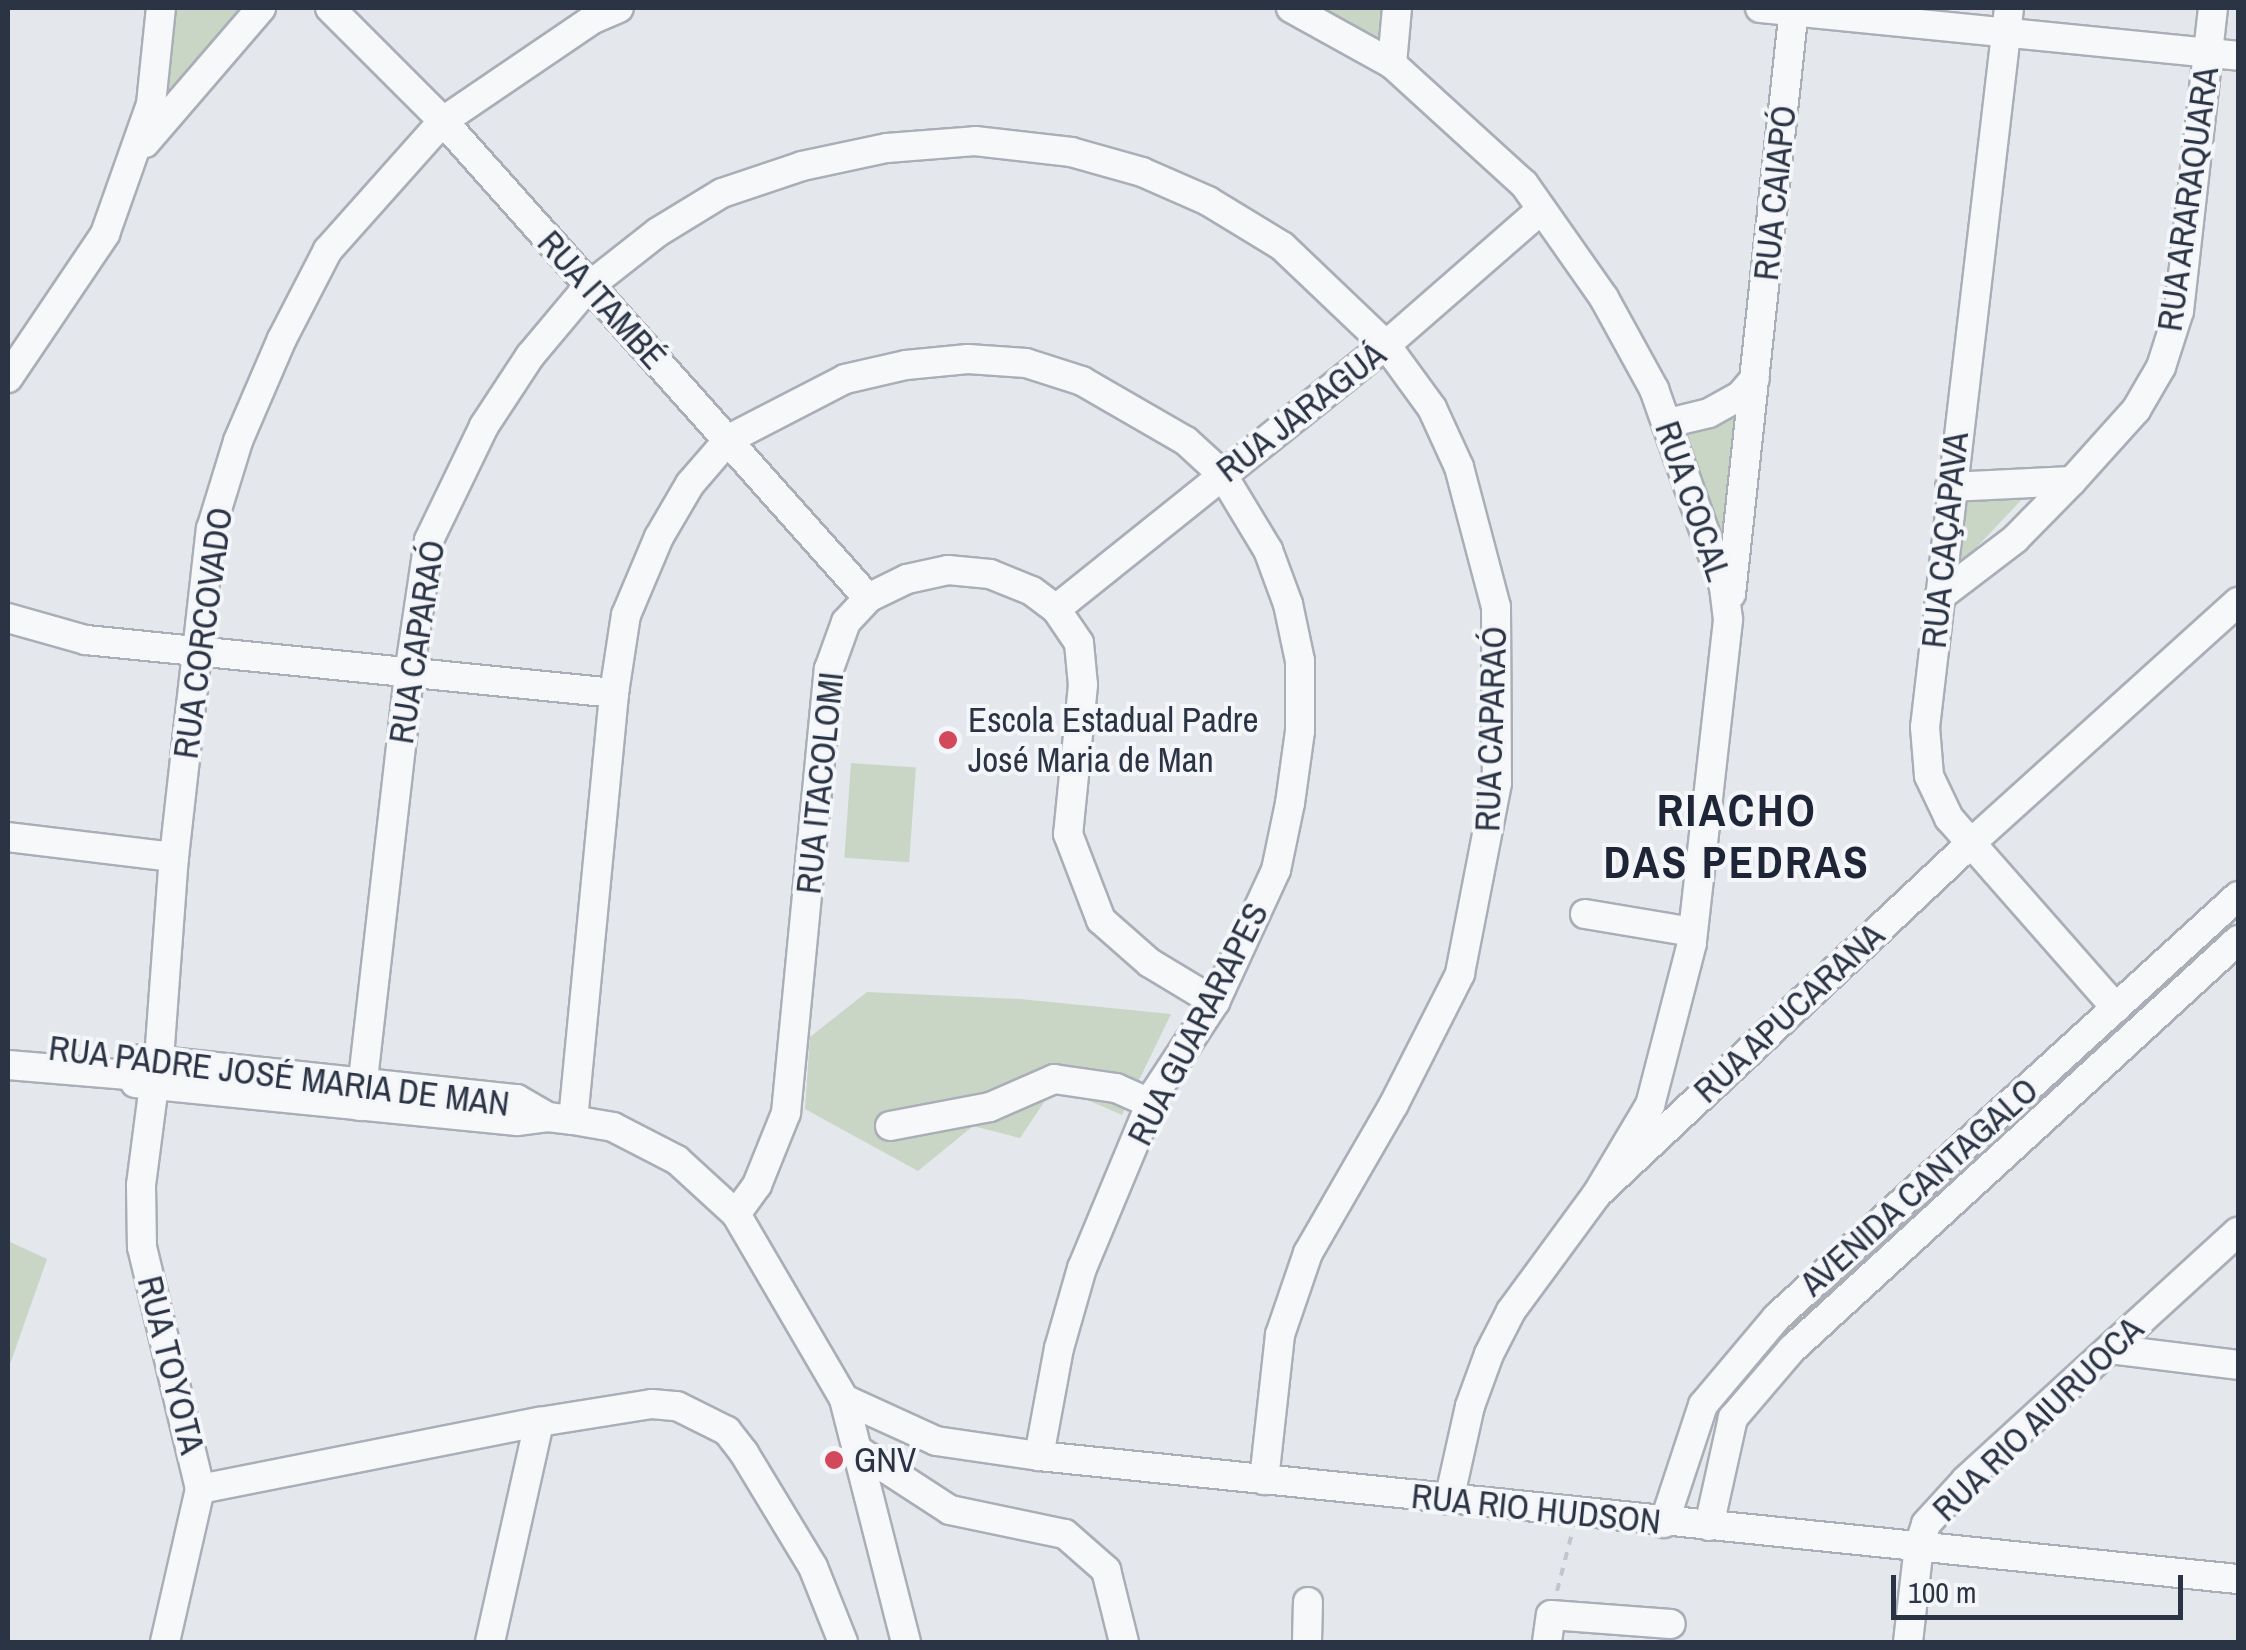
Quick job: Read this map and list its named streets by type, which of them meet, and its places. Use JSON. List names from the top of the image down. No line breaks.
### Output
{"streets":{"street":["RUA CAIAPÓ","RUA ARARAQUARA","RUA ITAMBÉ","RUA JARAGUÁ","RUA COCAL","RUA CAÇAPAVA","RUA CORCOVADO","RUA CAPARAÓ","RUA ITACOLOMI","RUA APUCARANA","RUA GUARARAPES","RUA PADRE JOSÉ MARIA DE MAN","AVENIDA CANTAGALO","RUA TOYOTA","RUA RIO AIURUOCA","RUA RIO HUDSON"]},"crossings":[["RUA CAIAPÓ","RUA COCAL"],["RUA ARARAQUARA","RUA CAÇAPAVA"],["RUA ITAMBÉ","RUA CORCOVADO"],["RUA ITAMBÉ","RUA CAPARAÓ"],["RUA ITAMBÉ","RUA ITACOLOMI"],["RUA ITAMBÉ","RUA GUARARAPES"],["RUA JARAGUÁ","RUA COCAL"],["RUA JARAGUÁ","RUA CAPARAÓ"],["RUA JARAGUÁ","RUA GUARARAPES"],["RUA COCAL","RUA APUCARANA"],["RUA CAÇAPAVA","RUA APUCARANA"],["RUA CAÇAPAVA","AVENIDA CANTAGALO"],["RUA CORCOVADO","RUA PADRE JOSÉ MARIA DE MAN"],["RUA CORCOVADO","RUA TOYOTA"],["RUA CAPARAÓ","RUA PADRE JOSÉ MARIA DE MAN"],["RUA CAPARAÓ","RUA RIO HUDSON"],["RUA ITACOLOMI","RUA PADRE JOSÉ MARIA DE MAN"],["RUA APUCARANA","RUA RIO HUDSON"],["RUA GUARARAPES","RUA PADRE JOSÉ MARIA DE MAN"],["RUA GUARARAPES","RUA RIO HUDSON"],["RUA PADRE JOSÉ MARIA DE MAN","RUA TOYOTA"],["RUA PADRE JOSÉ MARIA DE MAN","RUA RIO HUDSON"],["AVENIDA CANTAGALO","RUA RIO HUDSON"],["RUA RIO AIURUOCA","RUA RIO HUDSON"]],"districts":["RIACHO DAS PEDRAS"],"places":["Escola Estadual Padre José Maria de Man","GNV"],"scale_bar":"100 m"}
